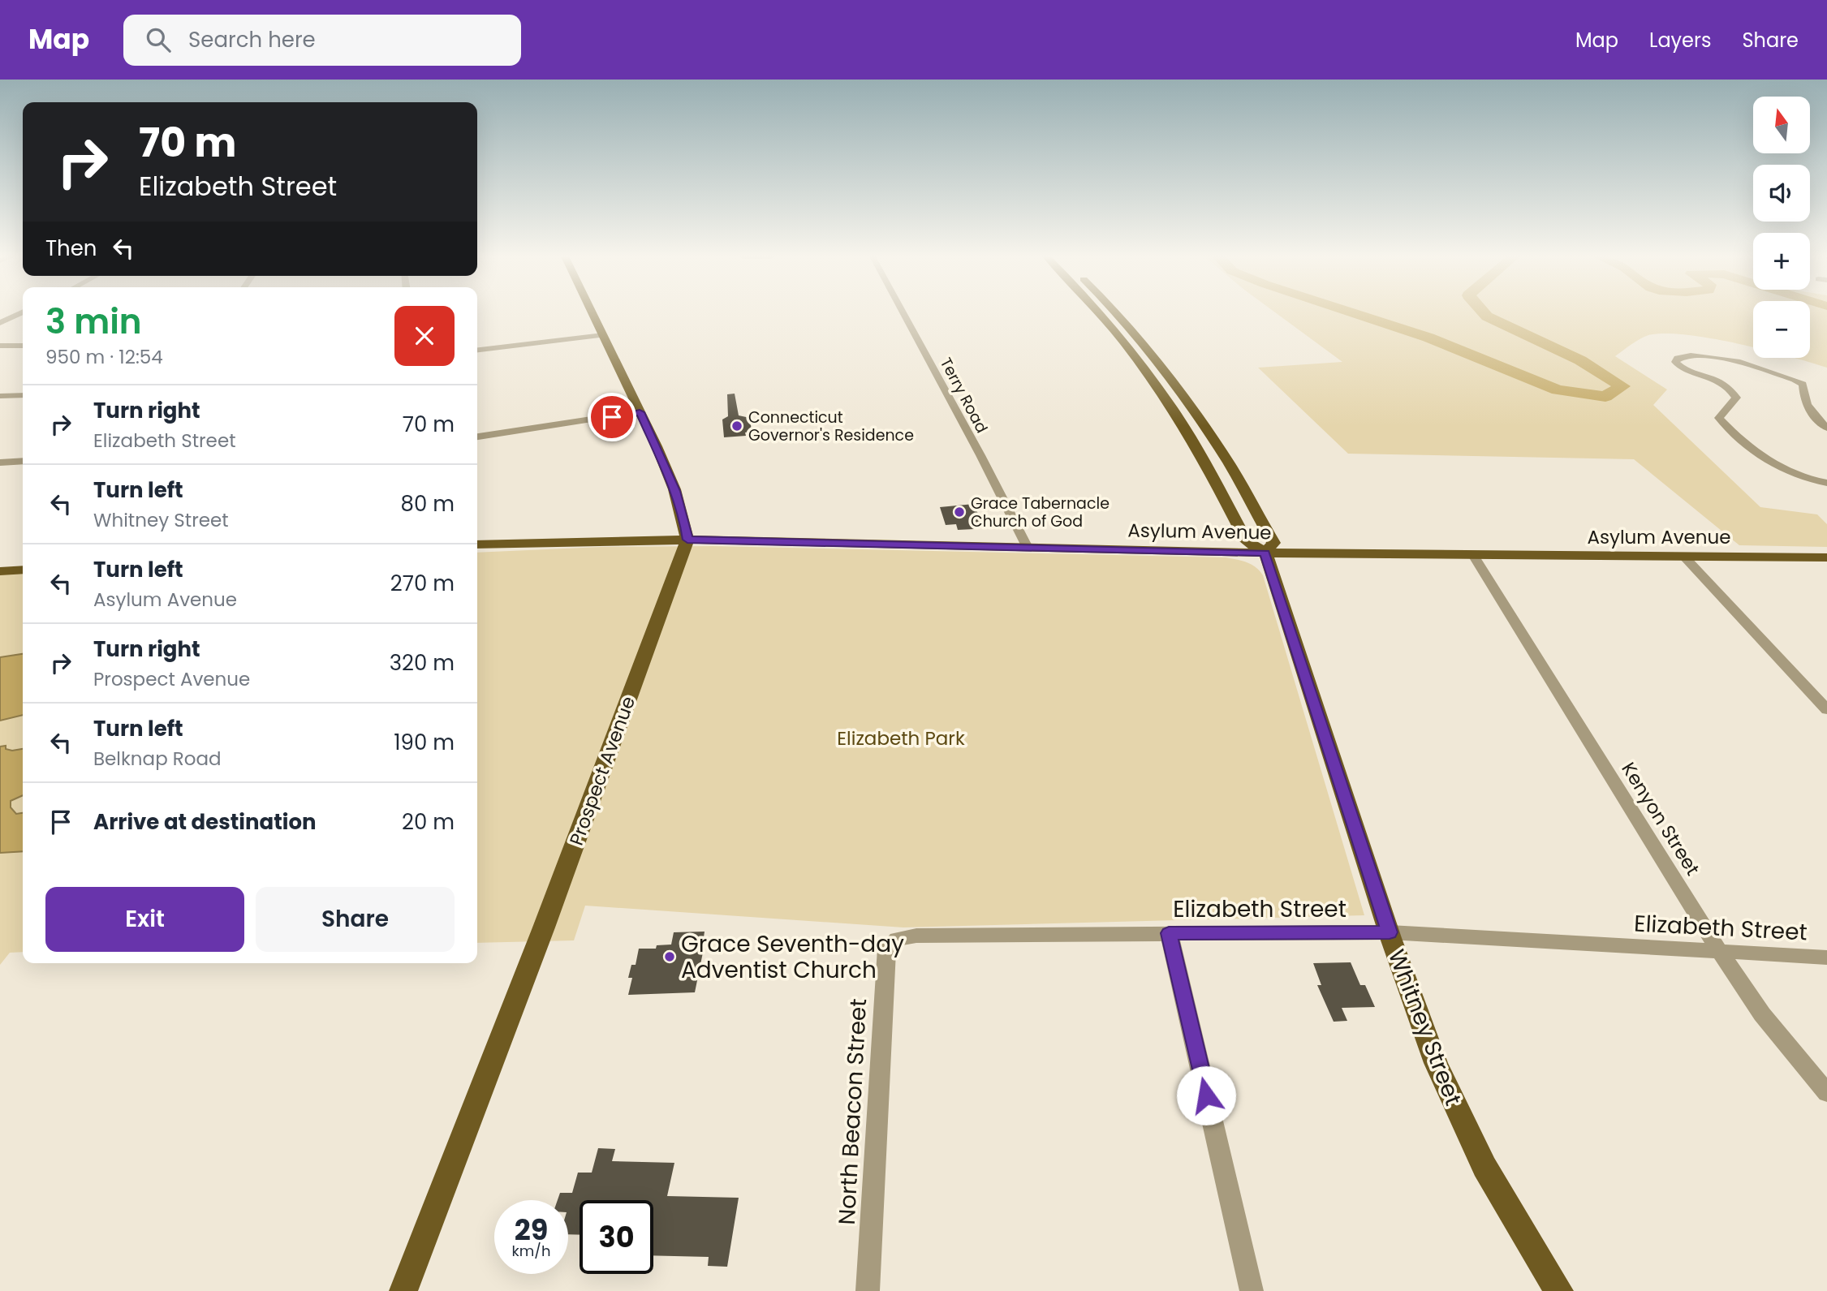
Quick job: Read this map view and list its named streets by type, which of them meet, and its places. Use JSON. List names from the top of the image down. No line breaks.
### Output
{"streets":{"main road":["Asylum Avenue","Prospect Avenue","Whitney Street"],"street":["Terry Road","Kenyon Street","Elizabeth Street","North Beacon Street"]},"crossings":[["Terry Road","Asylum Avenue"],["Asylum Avenue","Prospect Avenue"],["Asylum Avenue","Kenyon Street"],["Asylum Avenue","Whitney Street"],["Kenyon Street","Elizabeth Street"],["Elizabeth Street","Whitney Street"],["Elizabeth Street","North Beacon Street"]],"parks":["Elizabeth Park"],"places":["Connecticut Governor's Residence","Grace Tabernacle Church of God","Grace Seventh-day Adventist Church"],"north":"top","page":{"header":"Map","search":"Search here","nav":["Map","Layers","Share"],"map_buttons":["+","−"],"turn":["70 m","Elizabeth Street"],"then":"Then","heading":["3 min","950 m · 12:54"],"list":[{"name":"Turn right","note":"Elizabeth Street","value":"70 m"},{"name":"Turn left","note":"Whitney Street","value":"80 m"},{"name":"Turn left","note":"Asylum Avenue","value":"270 m"},{"name":"Turn right","note":"Prospect Avenue","value":"320 m"},{"name":"Turn left","note":"Belknap Road","value":"190 m"},{"name":"Arrive at destination","value":"20 m"}],"buttons":["Exit","Share"],"speed":"29 km/h","limit":"30"}}
